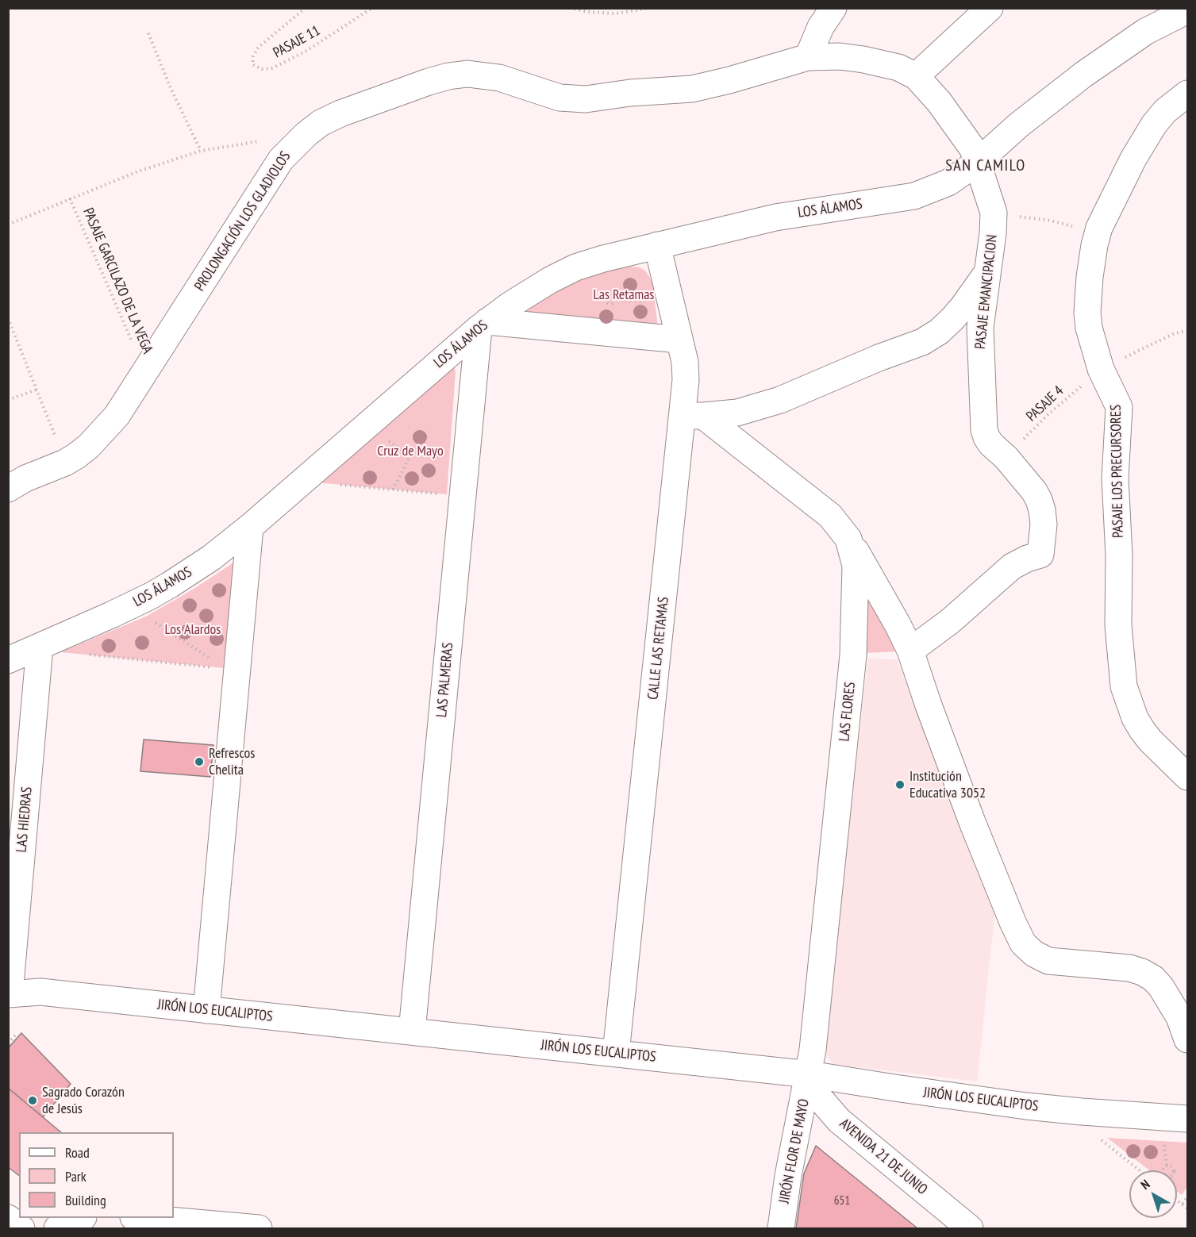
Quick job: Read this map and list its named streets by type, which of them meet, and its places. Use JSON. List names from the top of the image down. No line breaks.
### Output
{"streets":{"street":["LOS ÁLAMOS","PROLONGACIÓN LOS GLADIOLOS","PASAJE EMANCIPACION","PASAJE LOS PRECURSORES","CALLE LAS RETAMAS","LAS PALMERAS","LAS FLORES","LAS HIEDRAS","JIRÓN LOS EUCALIPTOS","JIRÓN FLOR DE MAYO","AVENIDA 21 DE JUNIO"],"path":["PASAJE 11","PASAJE GARCILAZO DE LA VEGA","PASAJE 4"]},"crossings":[["LOS ÁLAMOS","PROLONGACIÓN LOS GLADIOLOS"],["LOS ÁLAMOS","PASAJE EMANCIPACION"],["LOS ÁLAMOS","CALLE LAS RETAMAS"],["LOS ÁLAMOS","LAS PALMERAS"],["LOS ÁLAMOS","LAS HIEDRAS"],["PROLONGACIÓN LOS GLADIOLOS","PASAJE GARCILAZO DE LA VEGA"],["PROLONGACIÓN LOS GLADIOLOS","PASAJE EMANCIPACION"],["PASAJE EMANCIPACION","PASAJE 4"],["PASAJE 4","PASAJE LOS PRECURSORES"],["CALLE LAS RETAMAS","LAS FLORES"],["CALLE LAS RETAMAS","JIRÓN LOS EUCALIPTOS"],["LAS PALMERAS","JIRÓN LOS EUCALIPTOS"],["LAS FLORES","JIRÓN LOS EUCALIPTOS"],["LAS FLORES","JIRÓN FLOR DE MAYO"],["LAS FLORES","AVENIDA 21 DE JUNIO"],["LAS HIEDRAS","JIRÓN LOS EUCALIPTOS"],["JIRÓN LOS EUCALIPTOS","JIRÓN FLOR DE MAYO"],["JIRÓN LOS EUCALIPTOS","AVENIDA 21 DE JUNIO"],["JIRÓN FLOR DE MAYO","AVENIDA 21 DE JUNIO"]],"districts":["SAN CAMILO"],"parks":["Las Retamas","Cruz de Mayo","Los Alardos"],"places":["Refrescos Chelita","Institución Educativa 3052","Sagrado Corazón de Jesús"],"house_numbers":["651"],"legend":["Road","Park","Building"],"north":"top left"}
